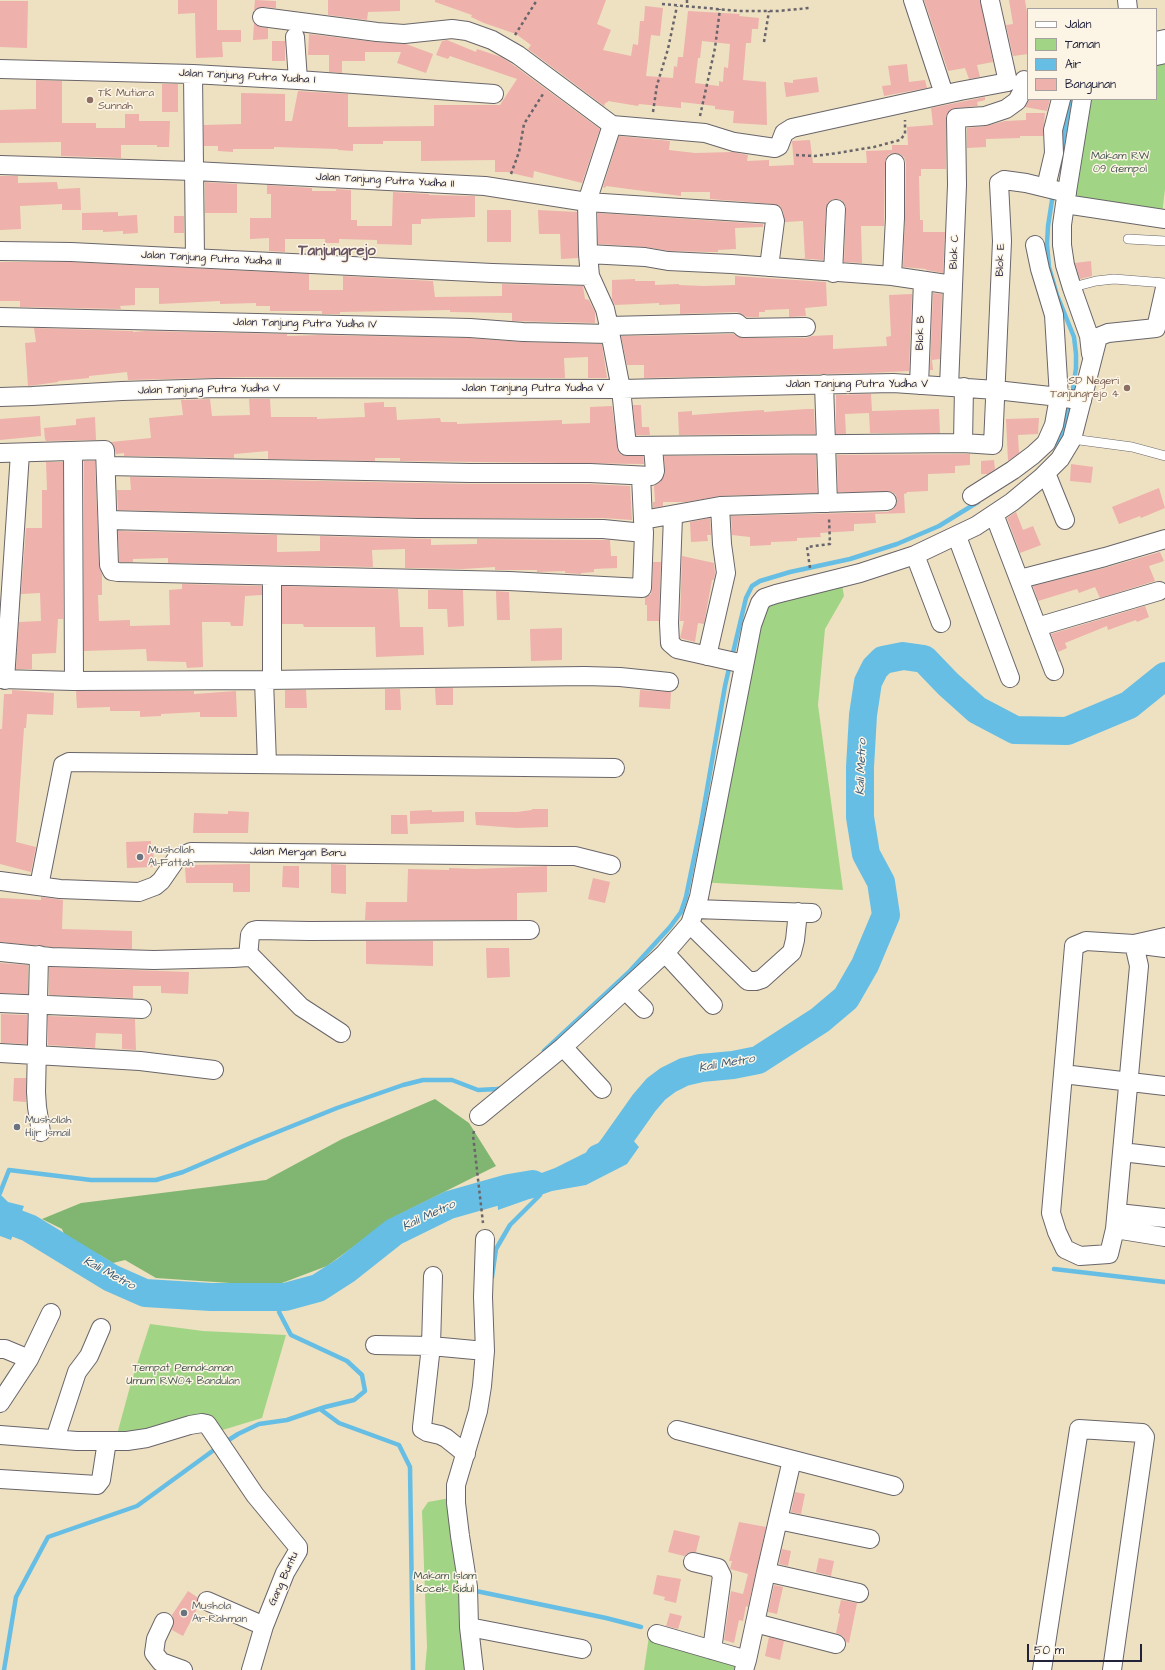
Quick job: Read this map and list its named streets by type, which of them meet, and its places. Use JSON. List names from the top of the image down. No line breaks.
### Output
{"streets":{"street":["Jalan Tanjung Putra Yudha I","Jalan Tanjung Putra Yudha II","Blok C","Jalan Tanjung Putra Yudha III","Blok E","Jalan Tanjung Putra Yudha IV","Blok B","Jalan Tanjung Putra Yudha V","Jalan Mergan Baru","Gang Buntu"]},"crossings":[["Blok C","Jalan Tanjung Putra Yudha V"],["Blok E","Jalan Tanjung Putra Yudha V"],["Blok B","Jalan Tanjung Putra Yudha V"]],"districts":["Tanjungrejo"],"water":["Kali Metro"],"parks":["Makam RW 09 Gempol","Tempat Pemakaman Umum RW04 Bandulan","Makam Islam Kocek Kidul"],"places":["TK Mutiara Sunnah","SD Negeri Tanjungrejo 4","Mushollah Al-Fattah","Mushollah Hijr Ismail","Mushola Ar-Rahman"],"legend":["Jalan","Taman","Air","Bangunan"],"scale_bar":"50 m"}
